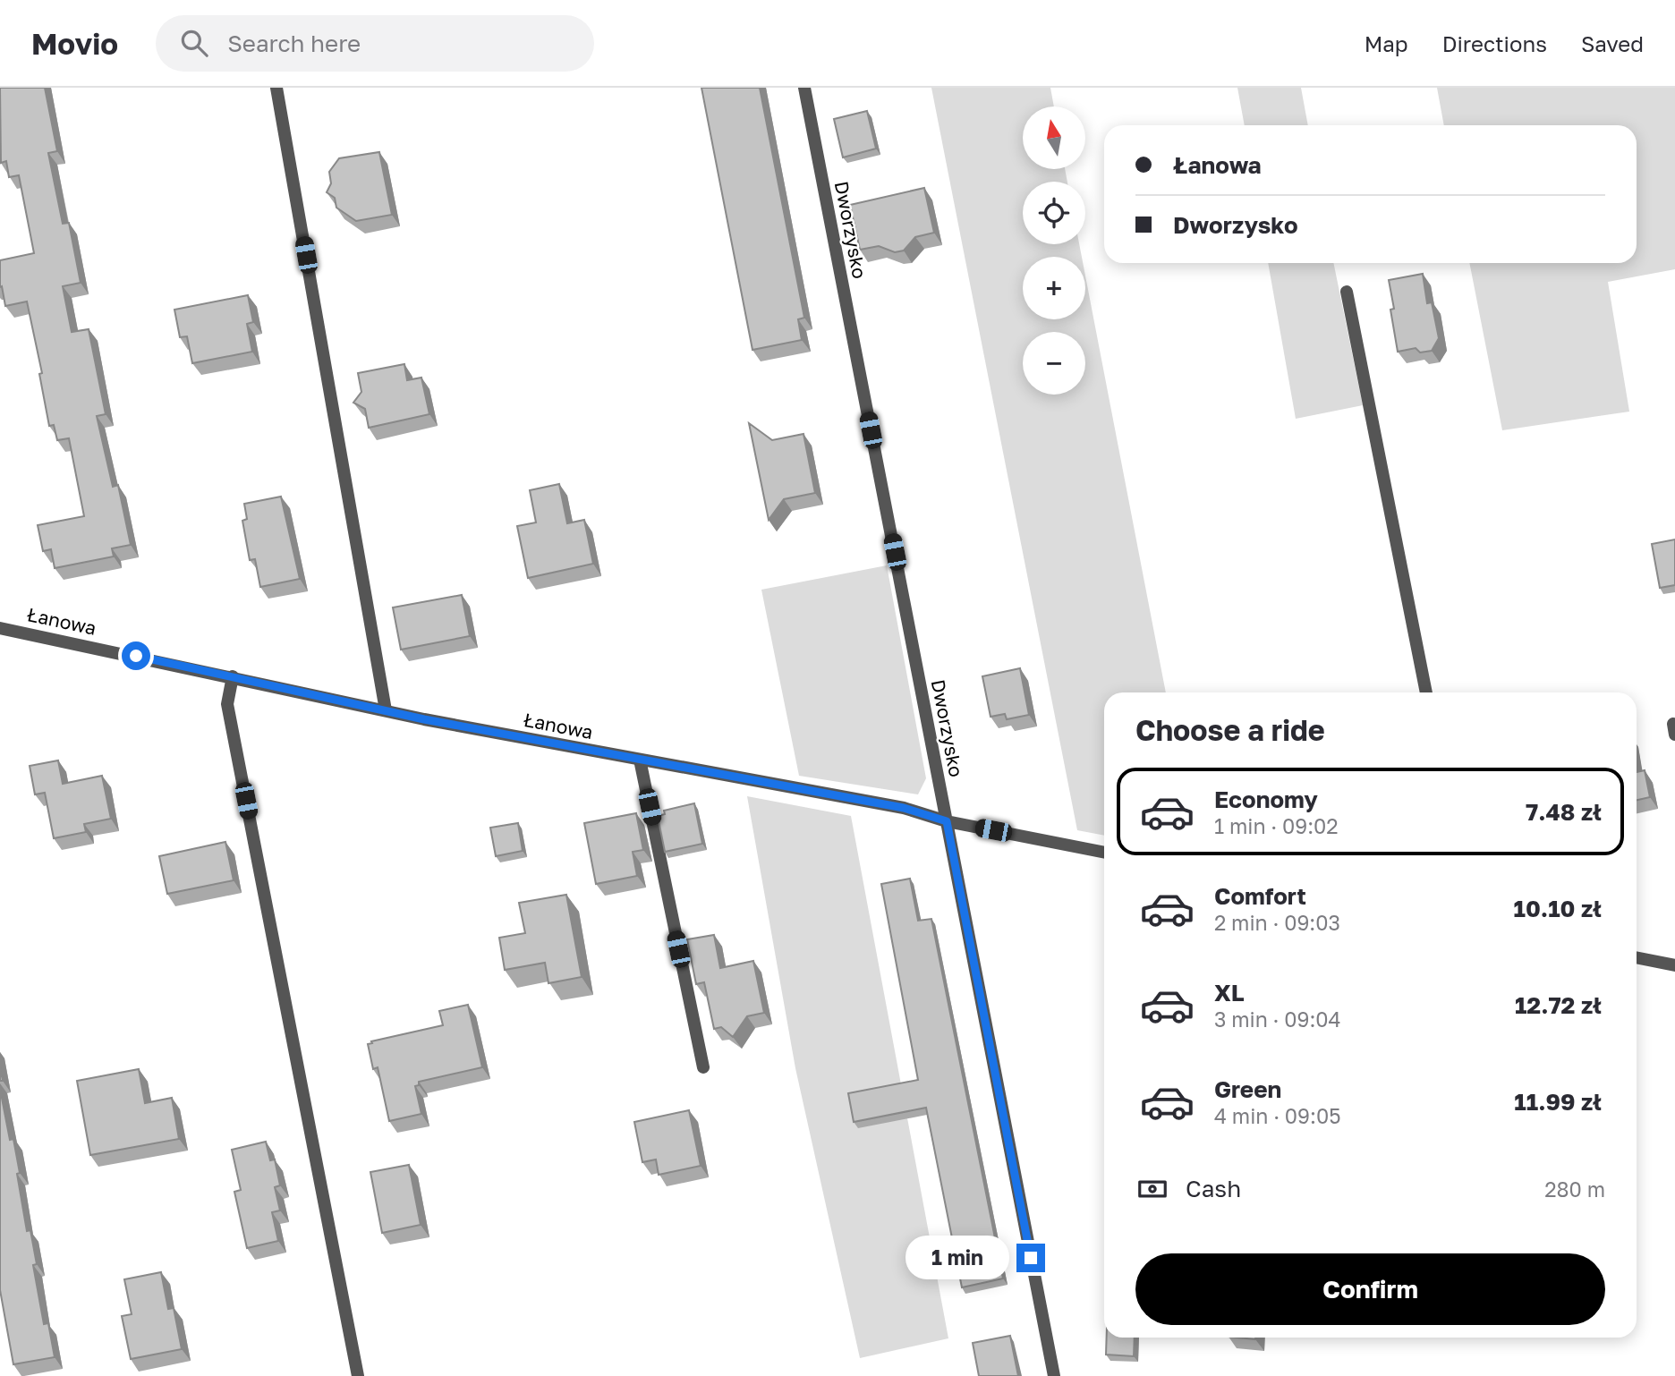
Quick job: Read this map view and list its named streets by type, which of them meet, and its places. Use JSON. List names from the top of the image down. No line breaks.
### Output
{"streets":{"street":["Dworzysko","Łanowa"]},"crossings":[["Dworzysko","Łanowa"]],"north":"top","page":{"header":"Movio","search":"Search here","nav":["Map","Directions","Saved"],"map_buttons":["+","−"],"banner":["Łanowa","Dworzysko"],"heading":"Choose a ride","list":[{"name":"Economy","note":"1 min · 09:02","value":"7.48 zł"},{"name":"Comfort","note":"2 min · 09:03","value":"10.10 zł"},{"name":"XL","note":"3 min · 09:04","value":"12.72 zł"},{"name":"Green","note":"4 min · 09:05","value":"11.99 zł"}],"pay":["Cash","280 m"],"bubble":"1 min","buttons":"Confirm"}}
